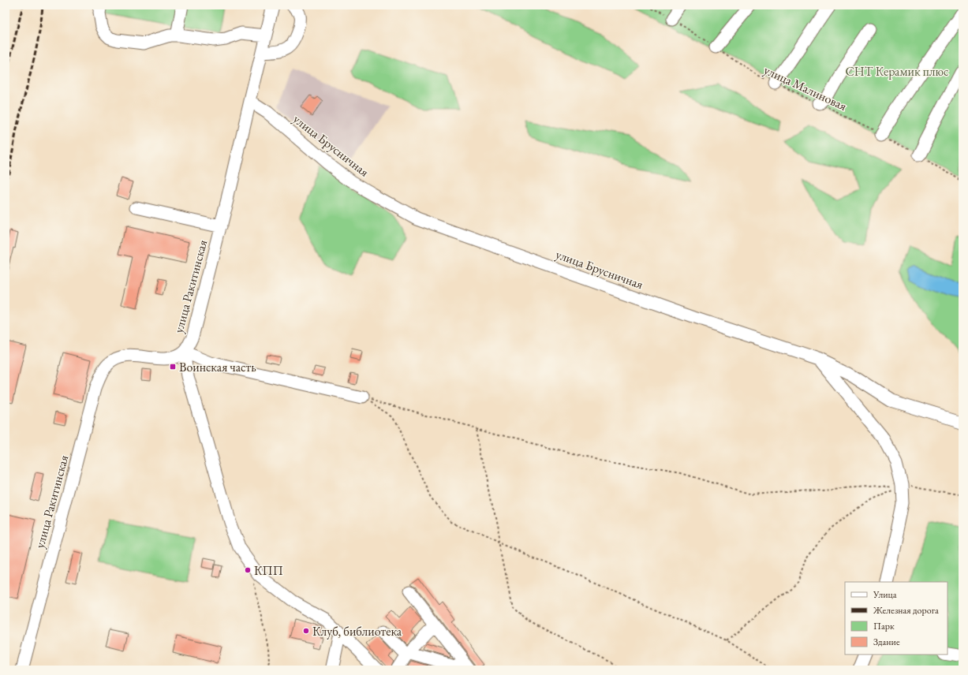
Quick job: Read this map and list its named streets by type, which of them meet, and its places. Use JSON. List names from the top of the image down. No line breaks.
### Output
{"streets":{"street":["улица Брусничная","улица Ракитинская"],"path":["улица Малиновая"]},"crossings":[["улица Брусничная","улица Ракитинская"]],"parks":["СНТ Керамик плюс"],"places":{"transit":["Воинская часть"],"other":["КПП","Клуб, библиотека"]},"legend":["Улица","Железная дорога","Парк","Здание"]}
